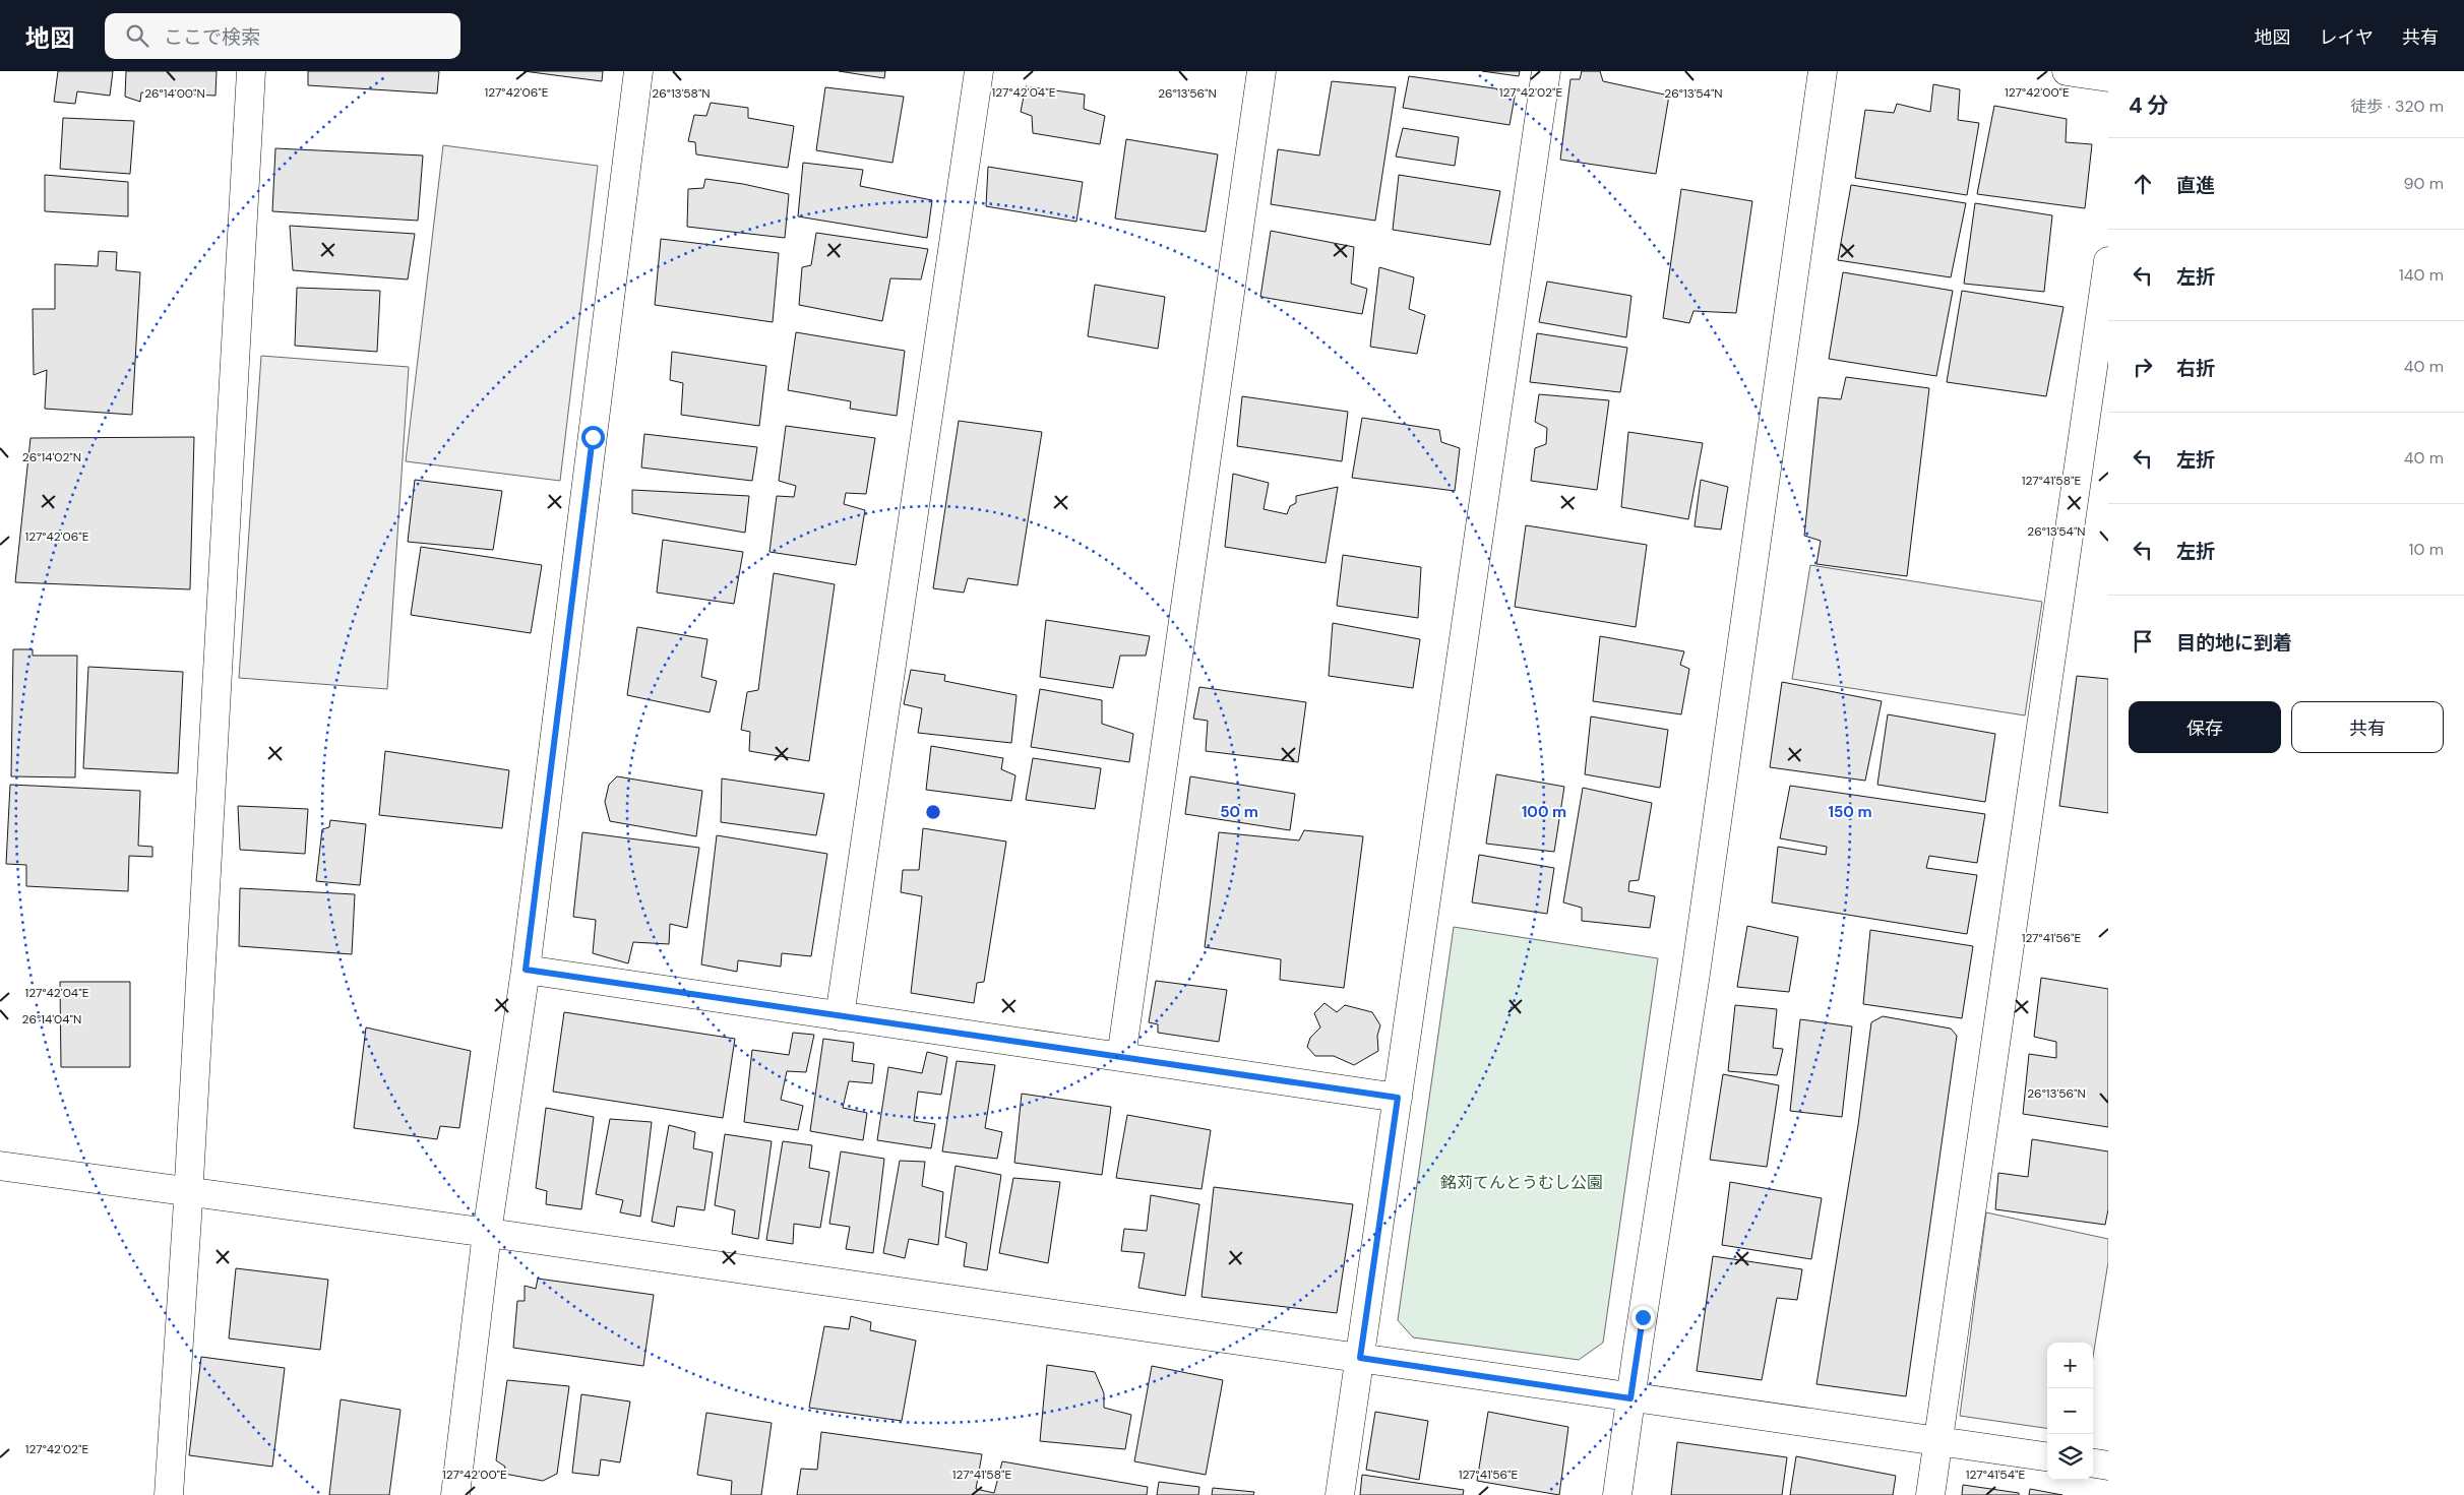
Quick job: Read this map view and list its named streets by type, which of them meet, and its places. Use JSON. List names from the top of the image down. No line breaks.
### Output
{"parks":["銘苅てんとうむし公園"],"page":{"header":"地図","search":"ここで検索","nav":["地図","レイヤ","共有"],"heading":["4 分","徒歩 · 320 m"],"list":[["直進","90 m"],["左折","140 m"],["右折","40 m"],["左折","40 m"],["左折","10 m"],"目的地に到着"],"buttons":["保存","共有"],"map_buttons":["+","−"]},"coordinates":["127°42'06\"E","127°42'04\"E","127°42'02\"E","127°42'00\"E","26°13'56\"N","26°14'00\"N","26°13'58\"N","26°13'54\"N","26°14'02\"N","127°41'58\"E","127°41'56\"E","26°14'04\"N","127°41'54\"E"],"rings":["50 m","100 m","150 m"]}
